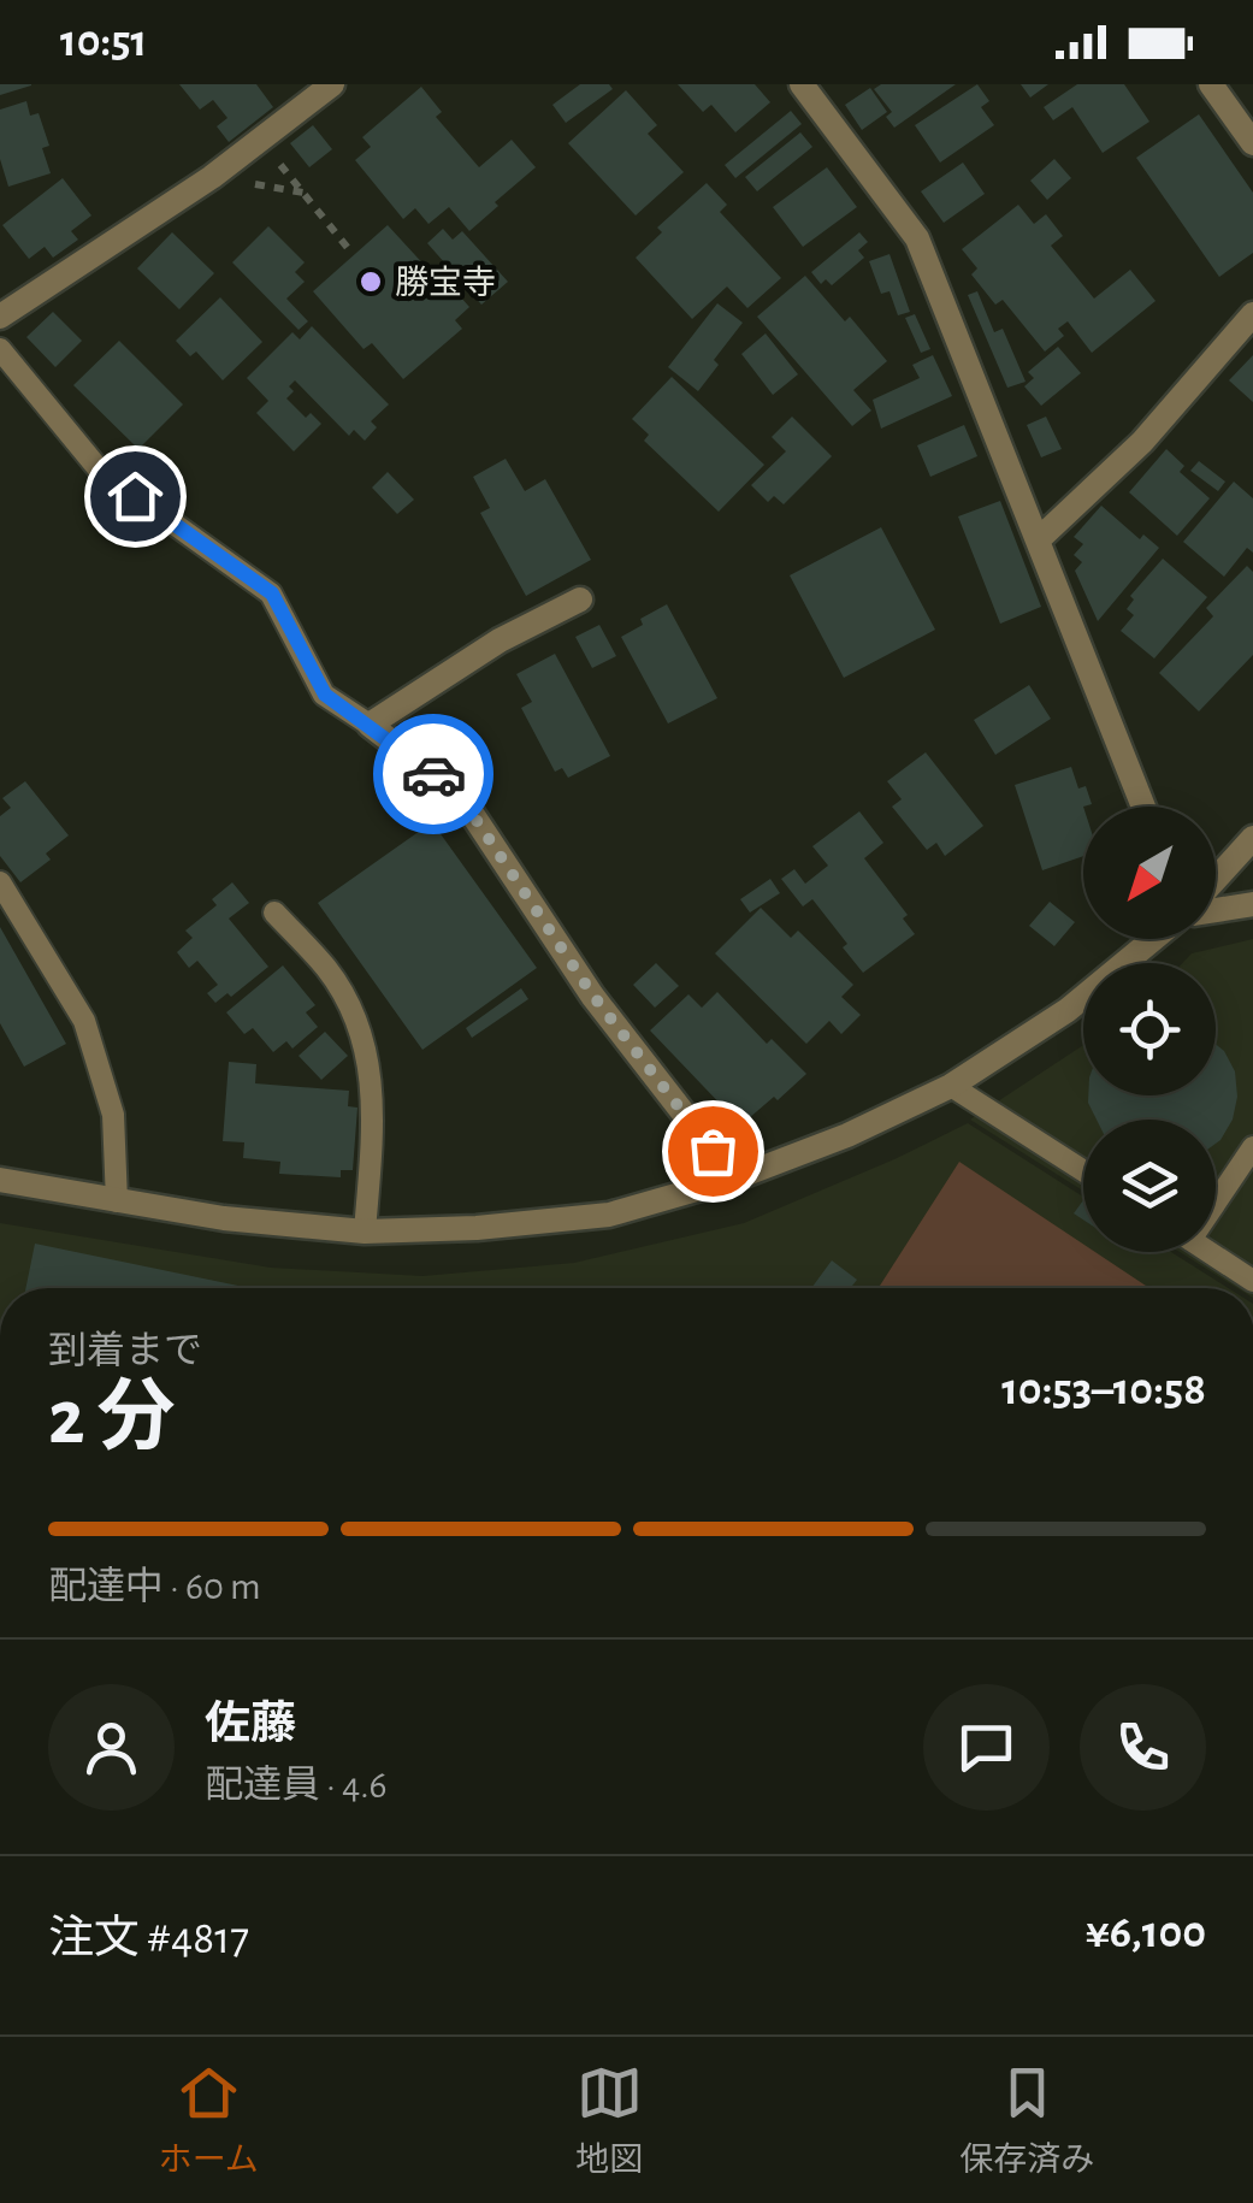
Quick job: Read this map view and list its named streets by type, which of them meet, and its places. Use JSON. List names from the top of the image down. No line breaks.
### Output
{"places":["勝宝寺"],"north":"bottom left","page":{"status":"10:51","heading":["2 分","到着まで","10:53–10:58"],"panel":["佐藤","配達員 · 4.6","注文 #4817","¥6,100"],"bar":"配達中 · 60 m","tabs":["ホーム","地図","保存済み"]}}
